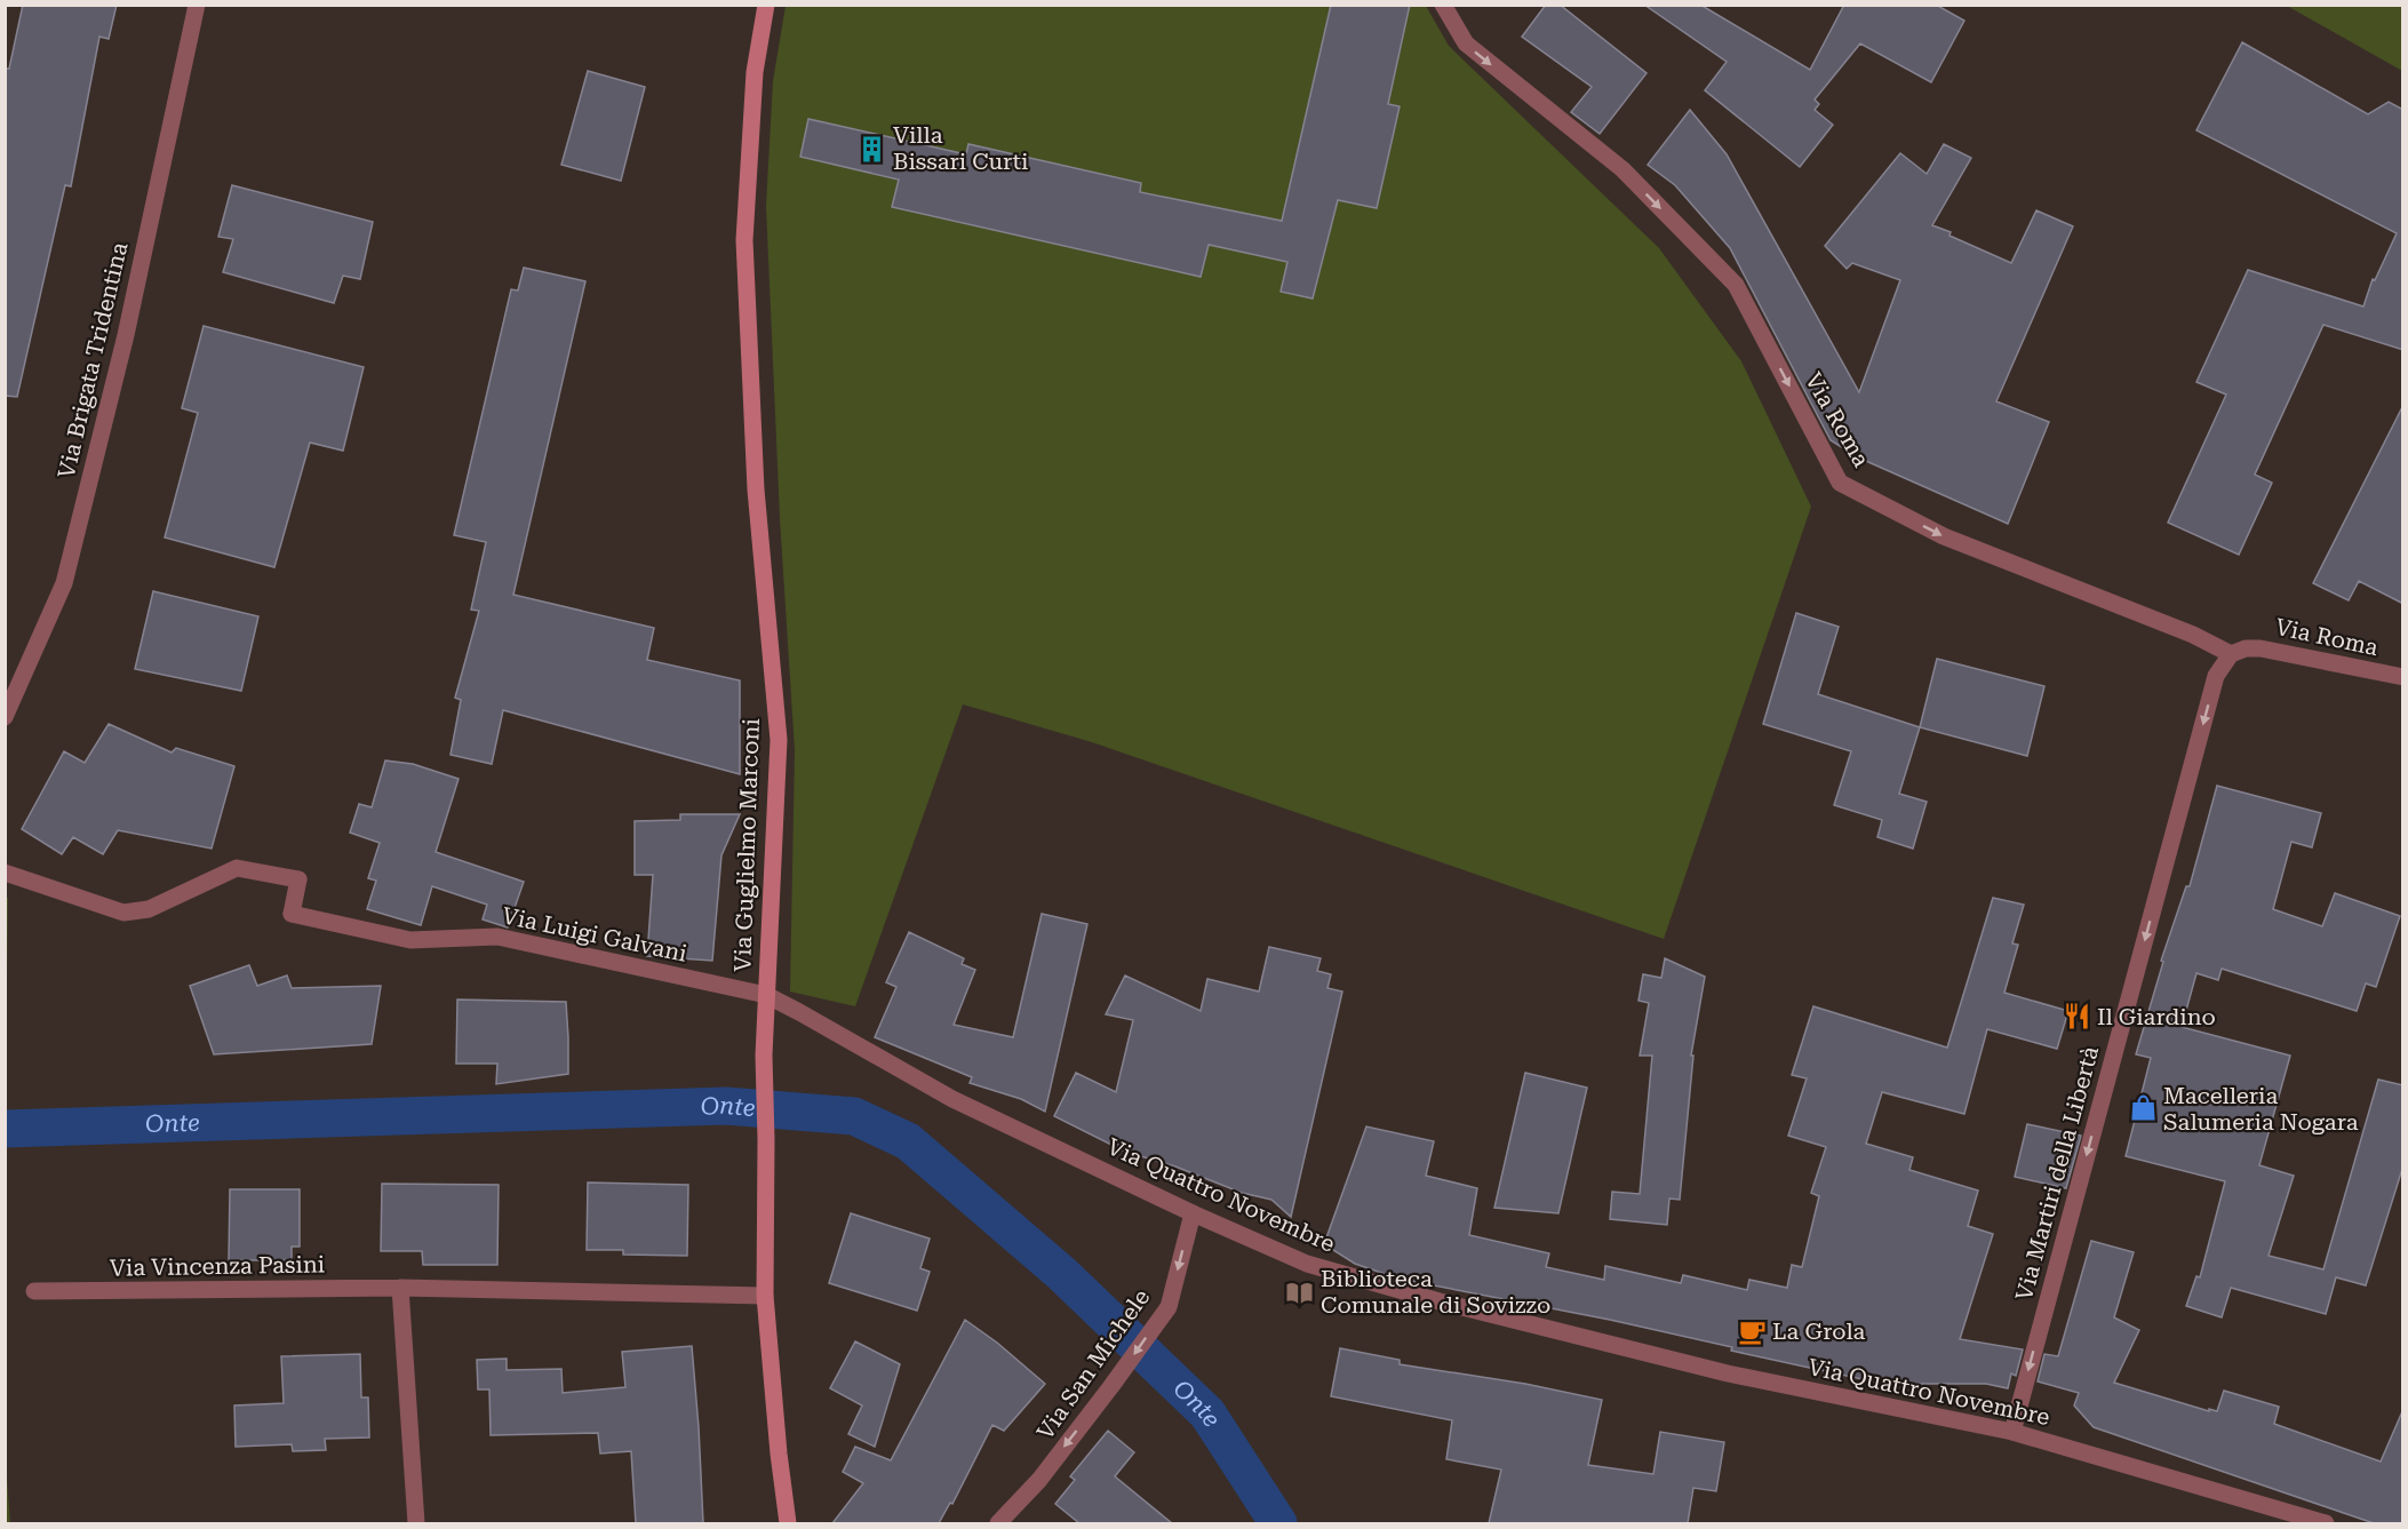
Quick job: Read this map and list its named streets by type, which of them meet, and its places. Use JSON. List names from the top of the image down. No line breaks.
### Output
{"streets":{"main road":["Via Guglielmo Marconi"],"street":["Via Brigata Tridentina","Via Roma","Via Luigi Galvani","Via Martiri della Libertà","Via Quattro Novembre","Via Vincenza Pasini","Via San Michele"]},"crossings":[["Via Roma","Via Martiri della Libertà"],["Via Guglielmo Marconi","Via Luigi Galvani"],["Via Guglielmo Marconi","Via Quattro Novembre"],["Via Guglielmo Marconi","Via Vincenza Pasini"],["Via Luigi Galvani","Via Quattro Novembre"],["Via Martiri della Libertà","Via Quattro Novembre"],["Via Quattro Novembre","Via San Michele"]],"one_way":["Via Roma","Via Martiri della Libertà","Via San Michele"],"water":["Onte"],"places":{"building":["Villa Bissari Curti"],"restaurant":["Il Giardino"],"shop":["Macelleria Salumeria Nogara"],"library":["Biblioteca Comunale di Sovizzo"],"cafe":["La Grola"]}}
